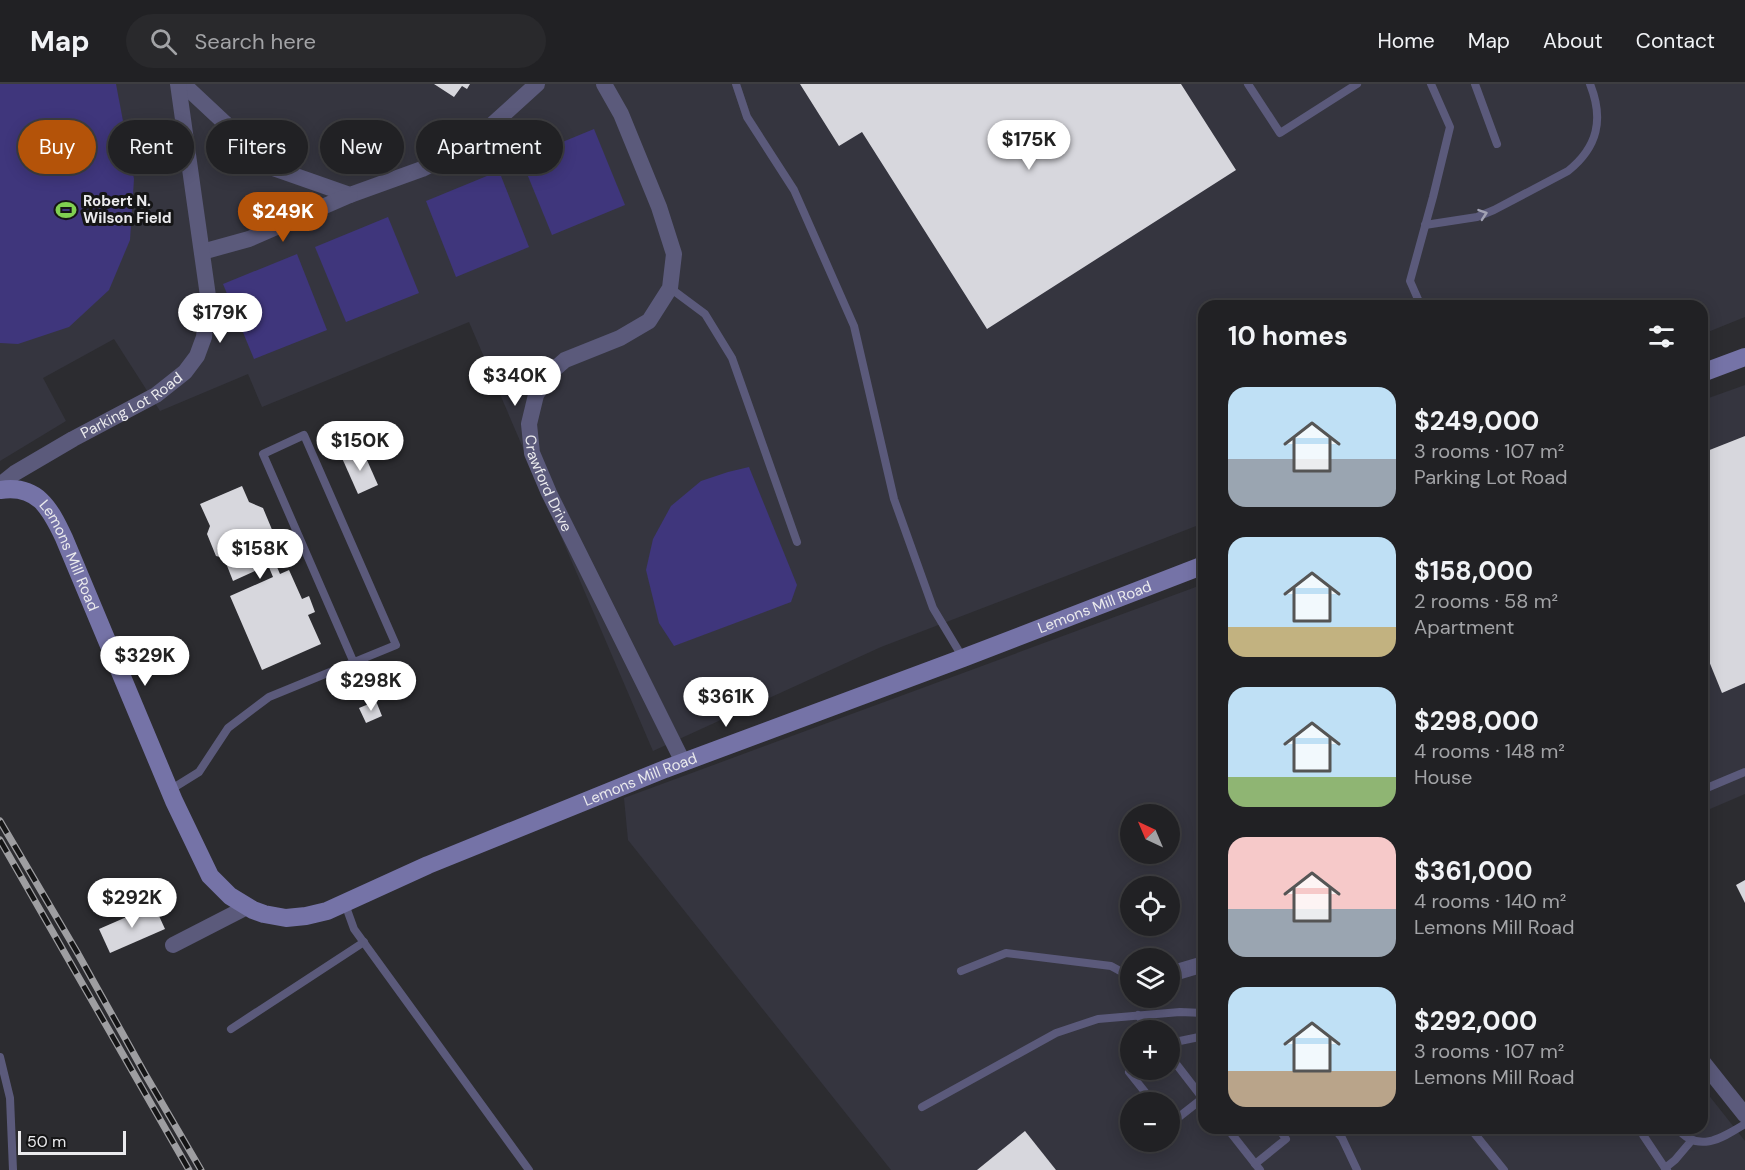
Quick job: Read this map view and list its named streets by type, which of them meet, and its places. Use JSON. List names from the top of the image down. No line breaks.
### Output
{"streets":{"street":["Parking Lot Road","Crawford Drive","Lemons Mill Road"]},"crossings":[["Crawford Drive","Lemons Mill Road"]],"places":{"sports":["Robert N. Wilson Field"]},"scale_bar":"50 m","north":"top left","page":{"header":"Map","search":"Search here","nav":["Home","Map","About","Contact"],"price":["$175K","$249K","$179K","$340K","$150K","$158K","$329K","$298K","$361K","$292K"],"chip":["Buy","Rent","Filters","New","Apartment"],"heading":"10 homes","list":[{"name":"$249,000","note":"3 rooms · 107 m² · Parking Lot Road"},{"name":"$158,000","note":"2 rooms · 58 m² · Apartment"},{"name":"$298,000","note":"4 rooms · 148 m² · House"},{"name":"$361,000","note":"4 rooms · 140 m² · Lemons Mill Road"},{"name":"$292,000","note":"3 rooms · 107 m² · Lemons Mill Road"}],"map_buttons":["+","−"],"scale":"50 m"}}
